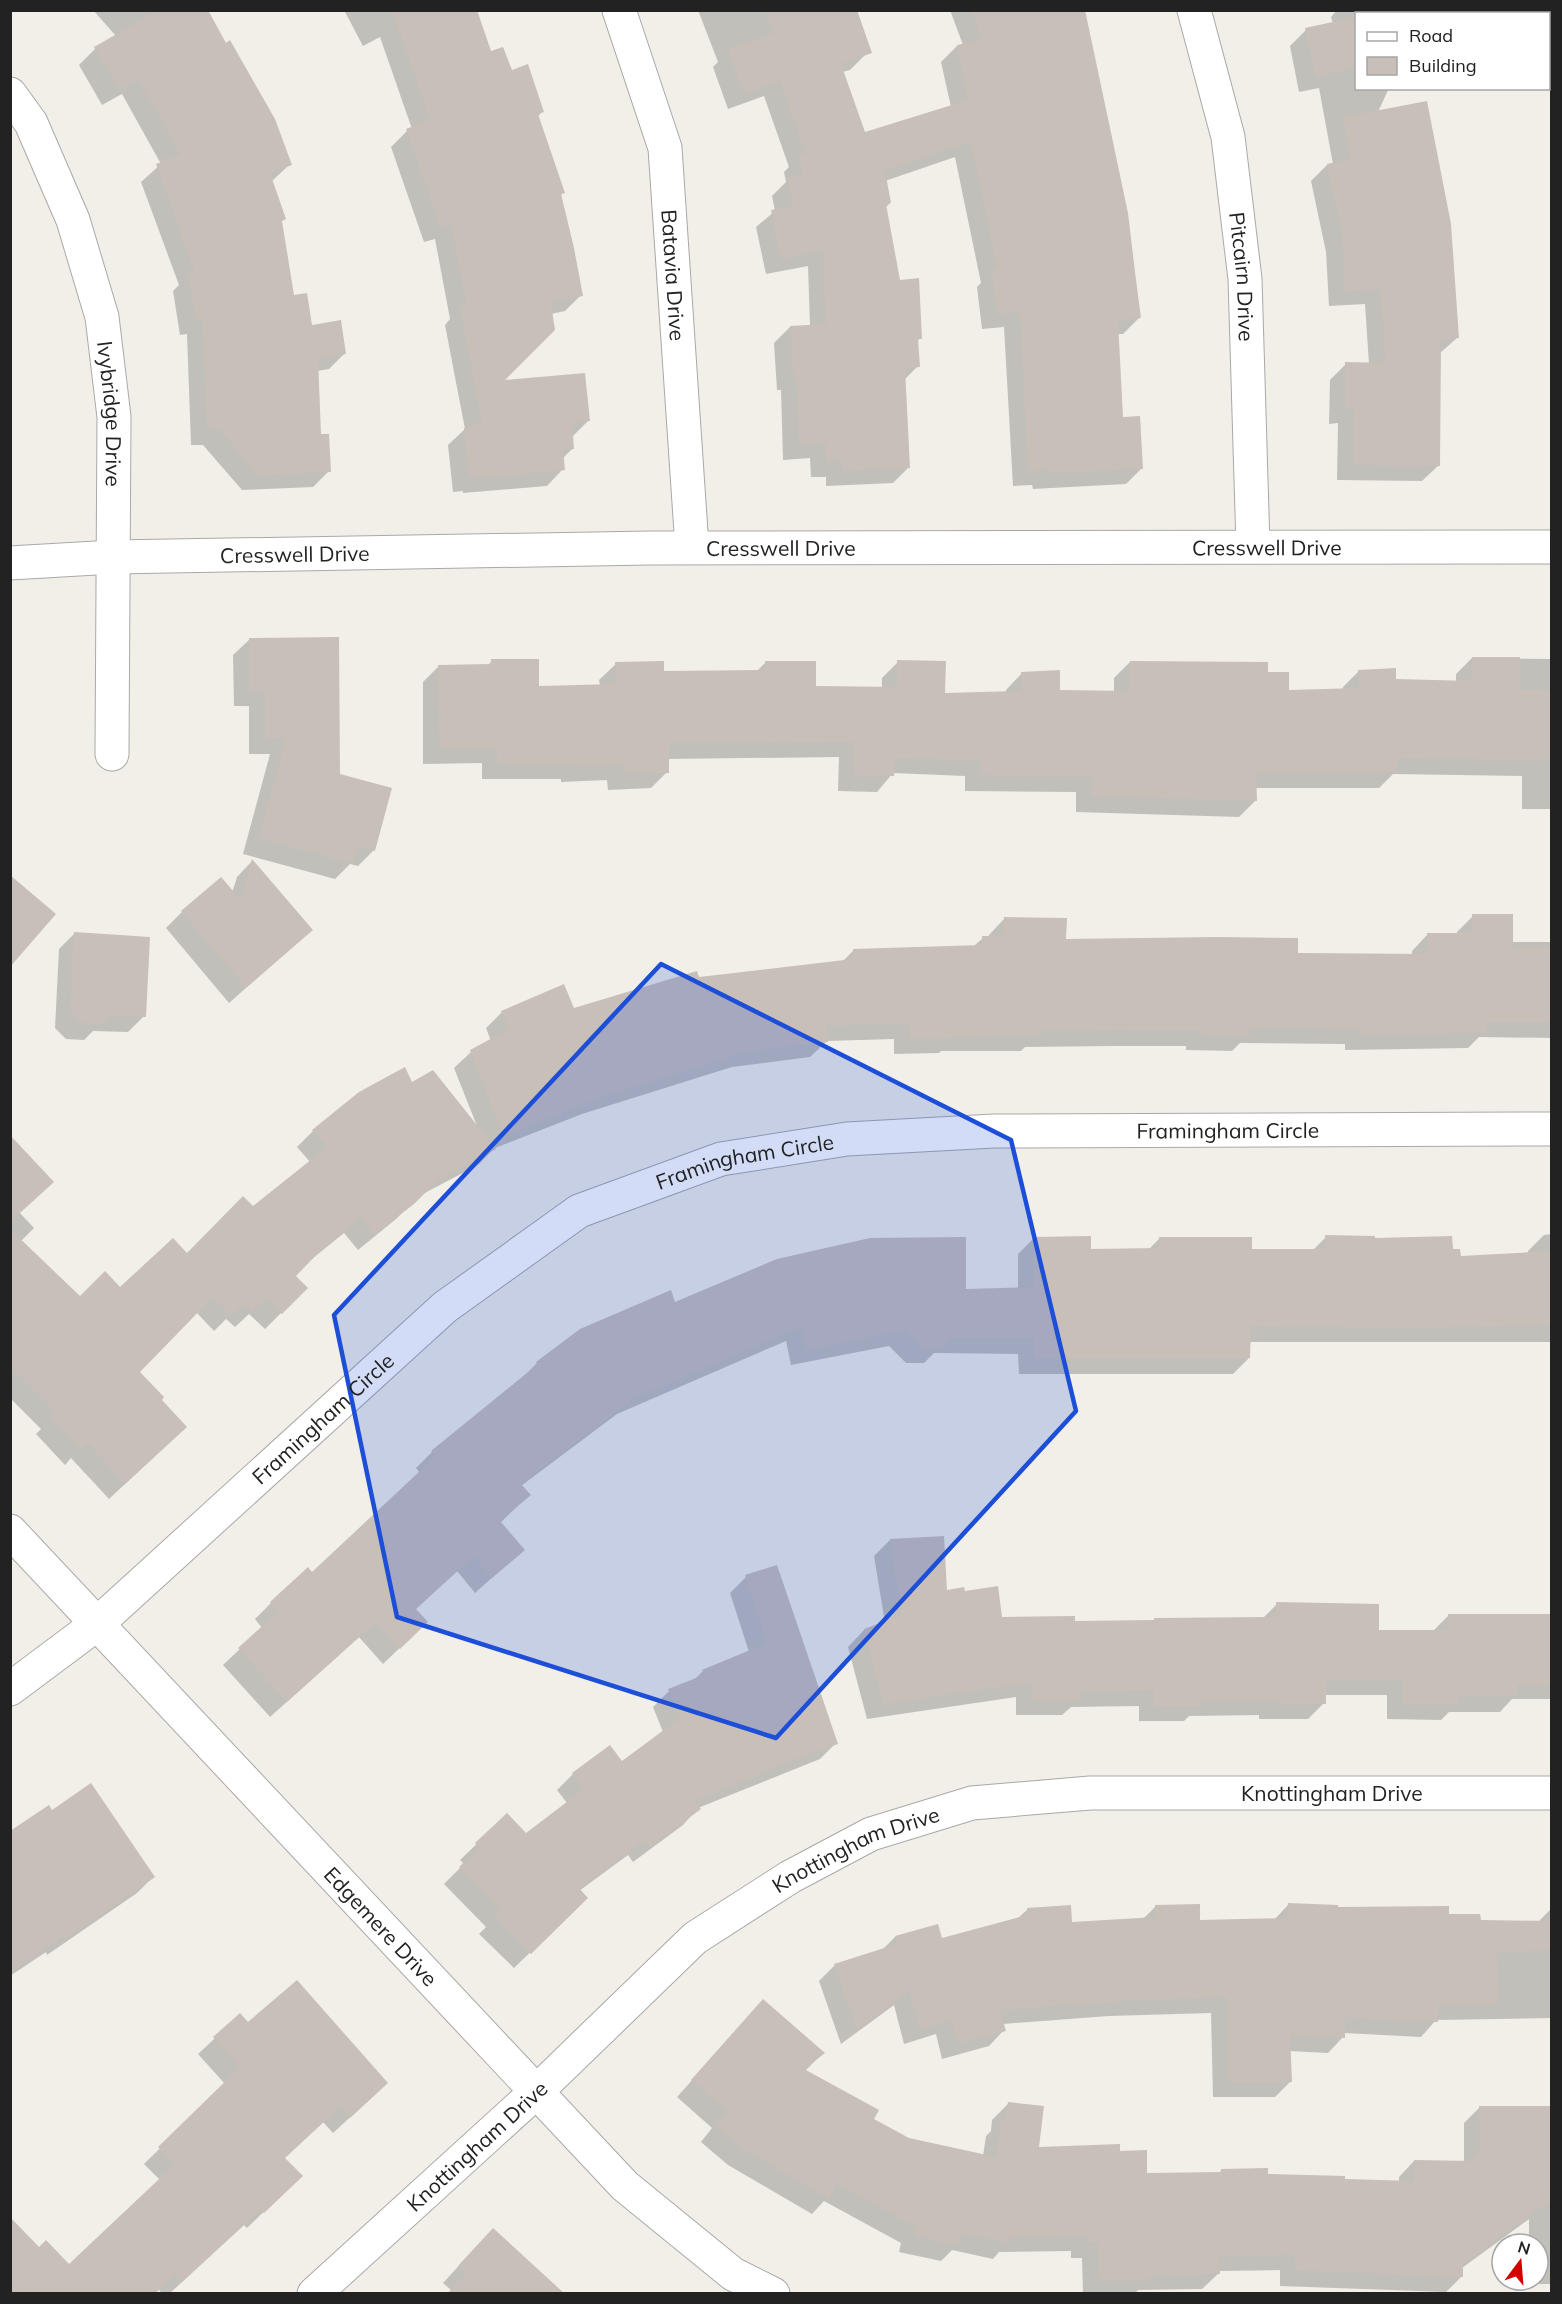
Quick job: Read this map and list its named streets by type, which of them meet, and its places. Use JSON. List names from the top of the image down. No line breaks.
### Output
{"streets":{"street":["Batavia Drive","Pitcairn Drive","Ivybridge Drive","Cresswell Drive","Framingham Circle","Knottingham Drive","Edgemere Drive"]},"crossings":[["Batavia Drive","Cresswell Drive"],["Pitcairn Drive","Cresswell Drive"],["Ivybridge Drive","Cresswell Drive"],["Framingham Circle","Edgemere Drive"],["Knottingham Drive","Edgemere Drive"]],"legend":["Road","Building"],"north":"top"}
